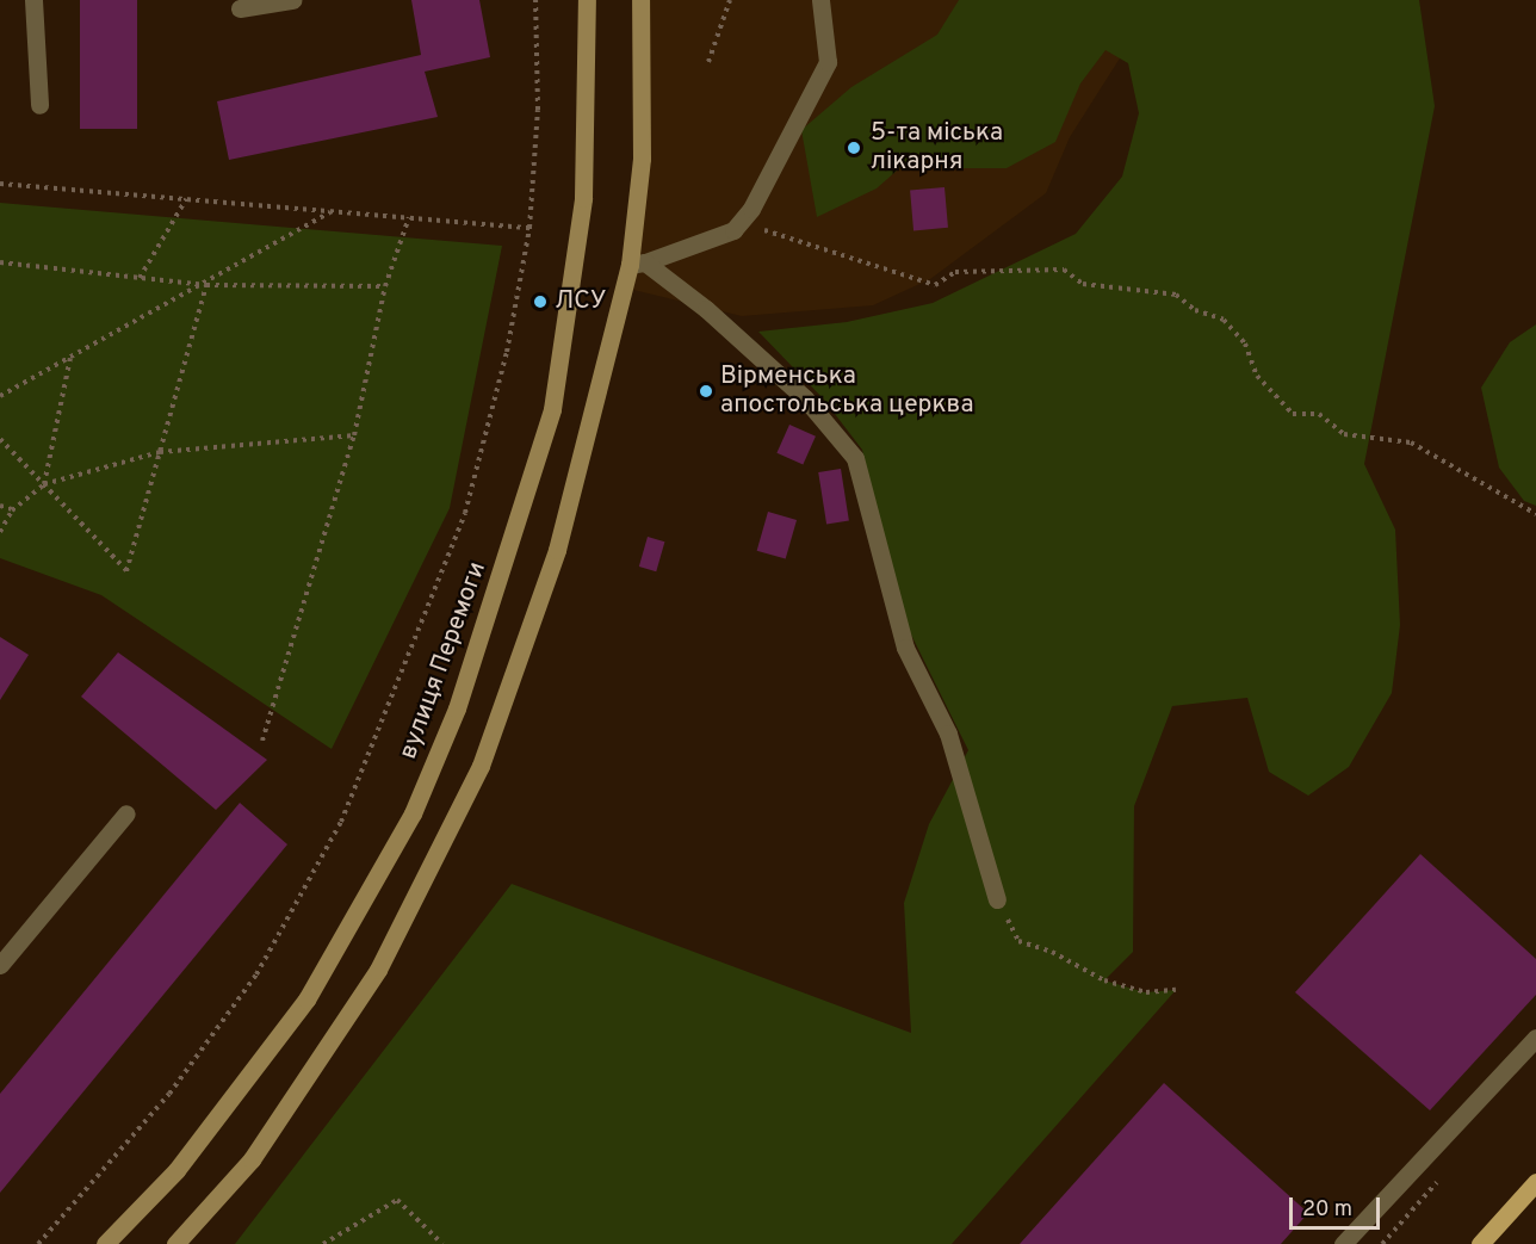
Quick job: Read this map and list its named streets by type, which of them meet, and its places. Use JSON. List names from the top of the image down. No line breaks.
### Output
{"streets":{"main road":["вулиця Перемоги"]},"places":["5-та міська лікарня","ЛСУ","Вірменська апостольська церква"],"scale_bar":"20 m"}
